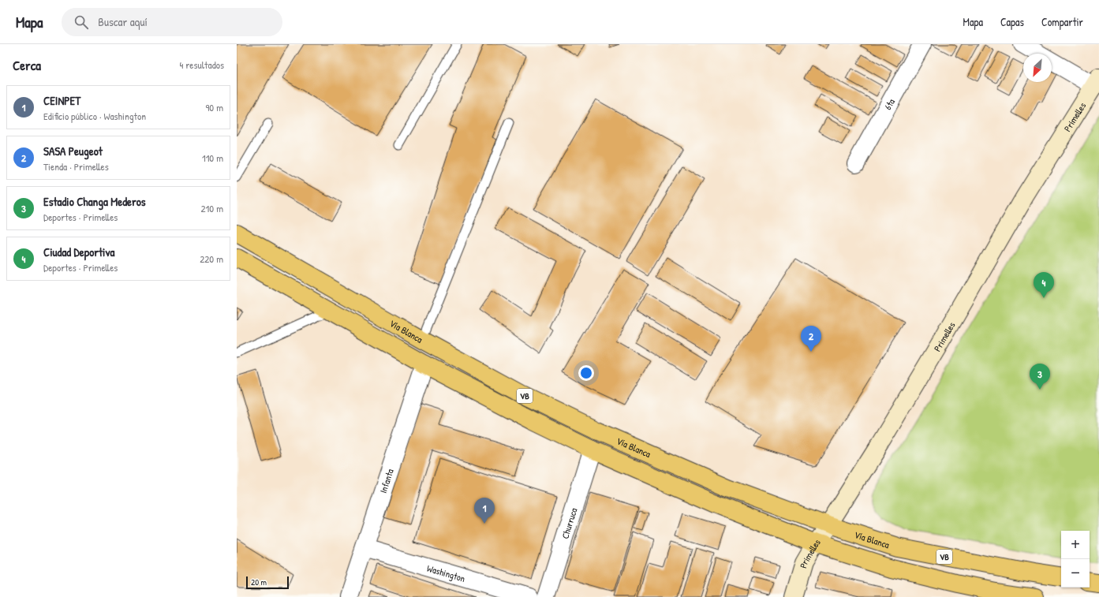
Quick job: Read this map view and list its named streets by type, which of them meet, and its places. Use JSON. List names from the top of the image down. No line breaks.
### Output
{"streets":{"main road":["Primelles","Vía Blanca","VB"],"street":["6ta","Infanta","Churruca","Washington"]},"crossings":[["Primelles","Vía Blanca"],["Vía Blanca","Infanta"],["Vía Blanca","Churruca"],["Infanta","Washington"]],"scale_bar":"20 m","north":"bottom left","page":{"header":"Mapa","search":"Buscar aquí","nav":["Mapa","Capas","Compartir"],"heading":["Cerca","4 resultados"],"list":[{"mark":"1","name":"CEINPET","note":"Edificio público · Washington","value":"90 m"},{"mark":"2","name":"SASA Peugeot","note":"Tienda · Primelles","value":"110 m"},{"mark":"3","name":"Estadio Changa Mederos","note":"Deportes · Primelles","value":"210 m"},{"mark":"4","name":"Ciudad Deportiva","note":"Deportes · Primelles","value":"220 m"}],"pins":["4","2","3","1"],"map_buttons":["+","−"],"scale":"20 m"}}
